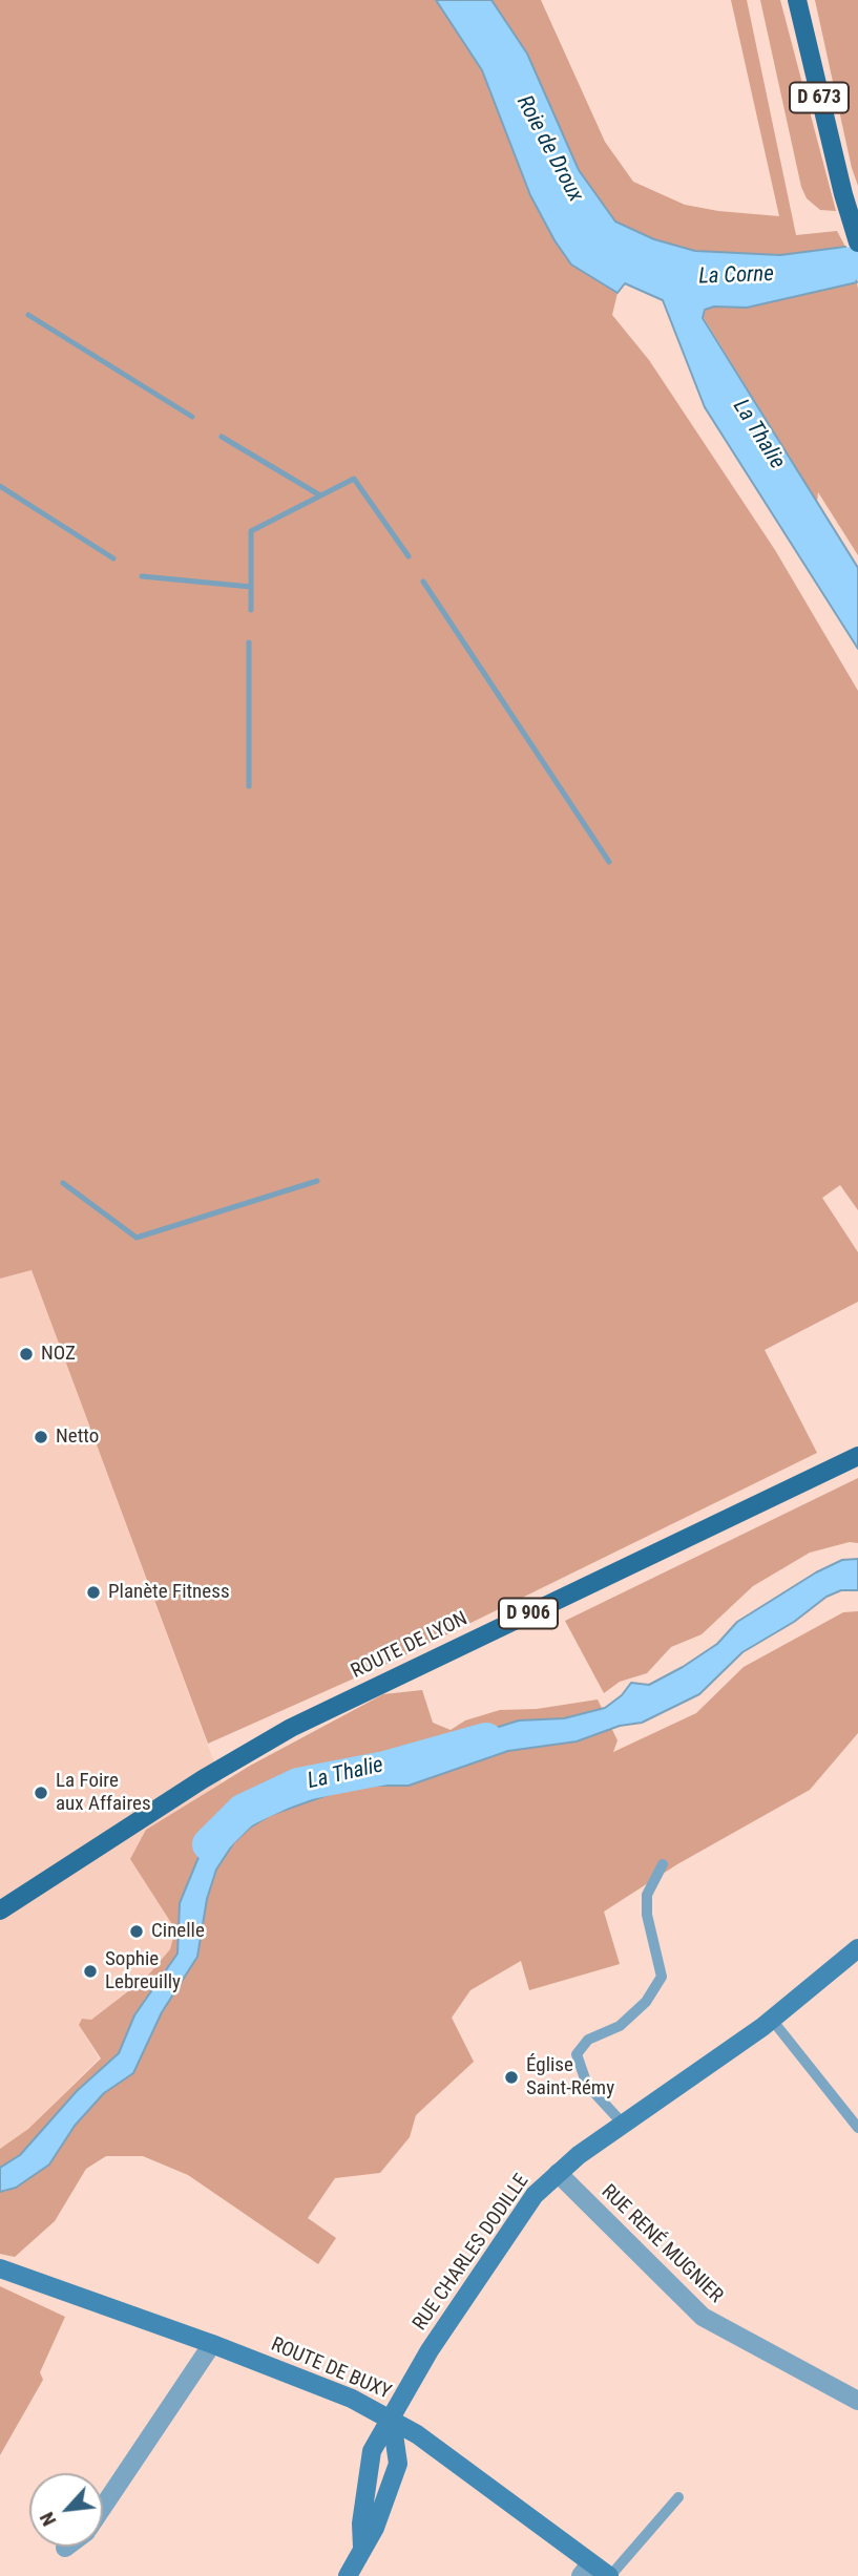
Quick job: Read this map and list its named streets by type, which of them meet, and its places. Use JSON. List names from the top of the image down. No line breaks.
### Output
{"streets":{"main road":["D 673","D 906","ROUTE DE LYON","RUE CHARLES DODILLE","ROUTE DE BUXY"],"street":["RUE RENÉ MUGNIER"]},"crossings":[["RUE RENÉ MUGNIER","RUE CHARLES DODILLE"],["RUE CHARLES DODILLE","ROUTE DE BUXY"]],"water":["Roie de Droux","La Corne","La Thalie"],"places":["NOZ","Netto","Planète Fitness","La Foire aux Affaires","Cinelle","Sophie Lebreuilly","Église Saint-Rémy"],"north":"bottom left"}
